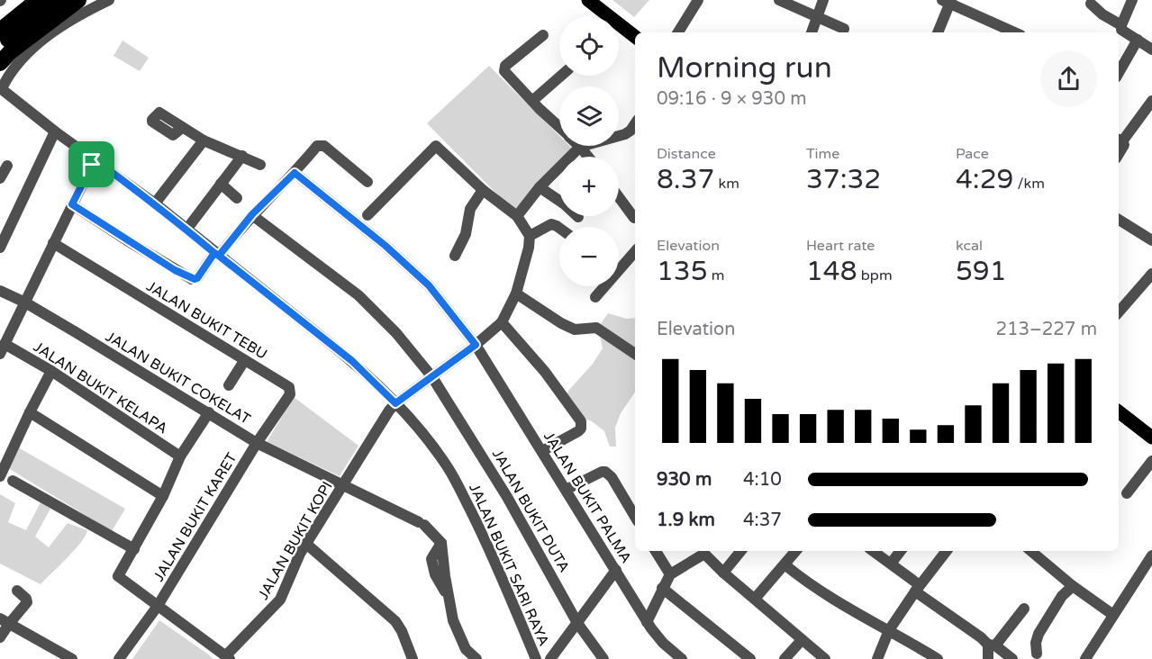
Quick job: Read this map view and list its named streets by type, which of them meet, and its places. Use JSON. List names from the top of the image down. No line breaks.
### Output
{"streets":{"street":["JALAN BUKIT TEBU","JALAN BUKIT COKELAT","JALAN BUKIT KELAPA","JALAN BUKIT PALMA","JALAN BUKIT DUTA","JALAN BUKIT KARET","JALAN BUKIT KOPI","JALAN BUKIT SARI RAYA"]},"crossings":[["JALAN BUKIT TEBU","JALAN BUKIT COKELAT"],["JALAN BUKIT TEBU","JALAN BUKIT KARET"],["JALAN BUKIT COKELAT","JALAN BUKIT KARET"],["JALAN BUKIT COKELAT","JALAN BUKIT KOPI"],["JALAN BUKIT PALMA","JALAN BUKIT KOPI"],["JALAN BUKIT DUTA","JALAN BUKIT KOPI"],["JALAN BUKIT KOPI","JALAN BUKIT SARI RAYA"]],"page":{"map_buttons":["+","−"],"heading":["Morning run","09:16 · 9 × 930 m"],"stats":[["Distance","8.37 km"],["Time","37:32"],["Pace","4:29 /km"],["Elevation","135 m"],["Heart rate","148 bpm"],["kcal","591"]],"chart":["Elevation","213–227 m"],"list":[{"name":"930 m","note":"4:10"},{"name":"1.9 km","note":"4:37"}]}}
